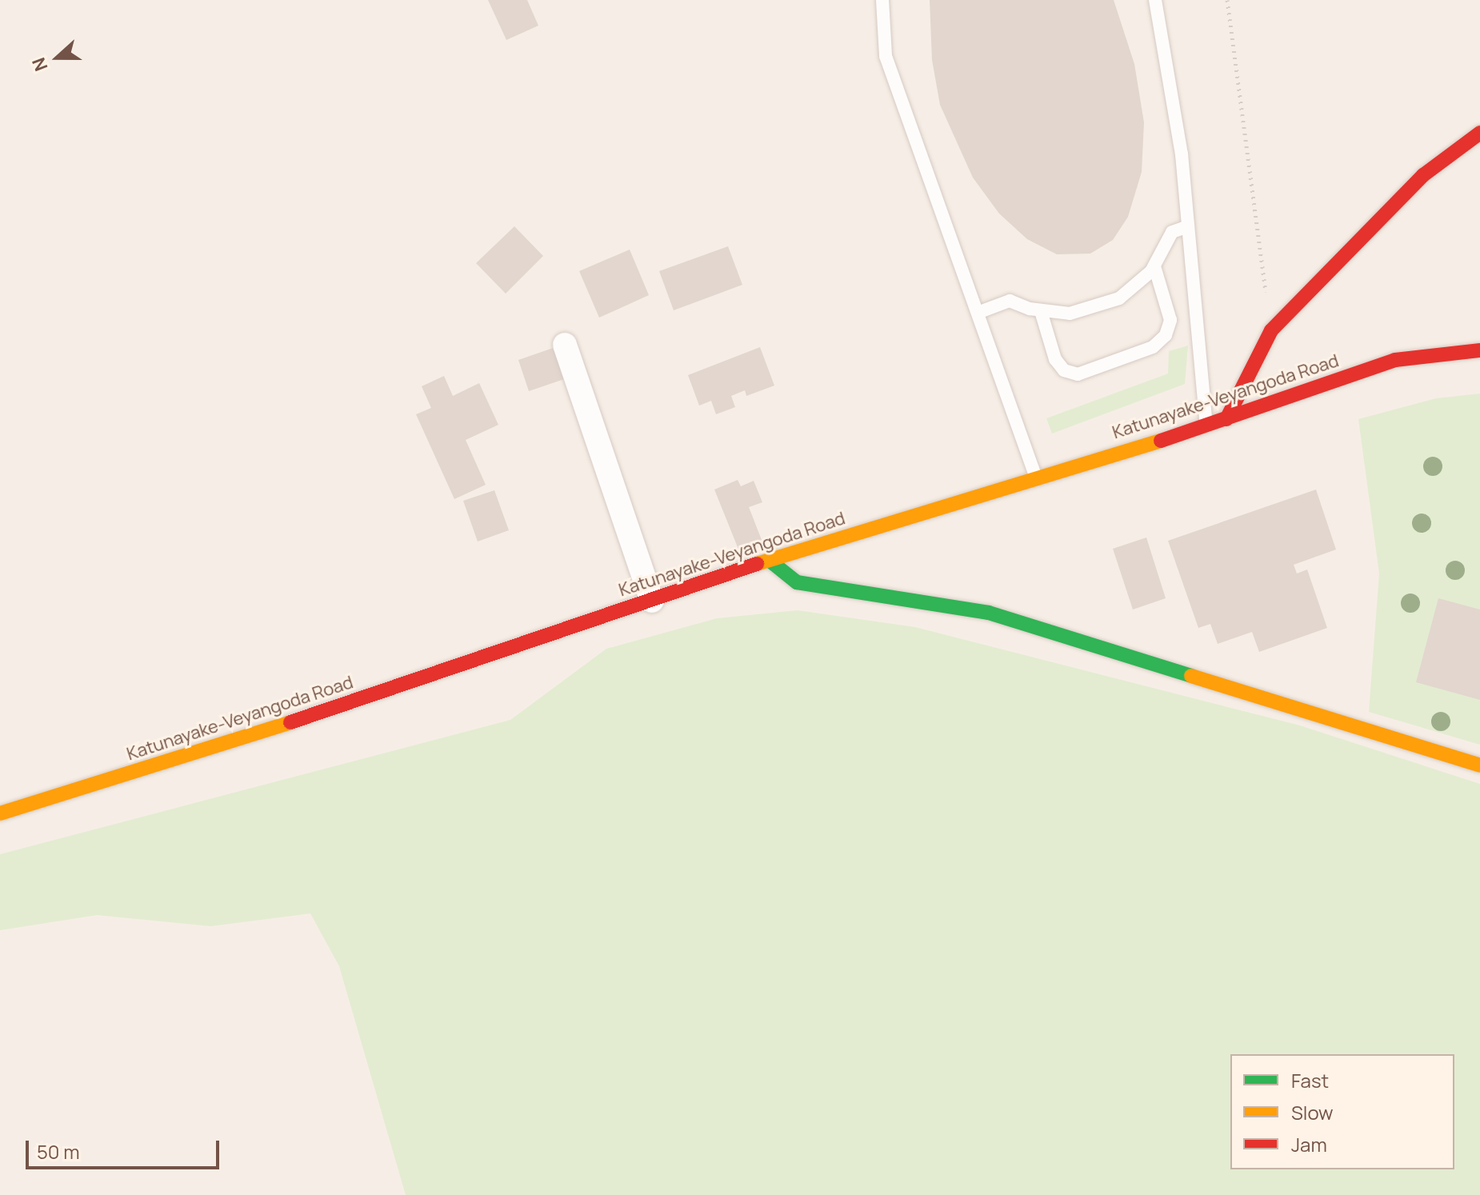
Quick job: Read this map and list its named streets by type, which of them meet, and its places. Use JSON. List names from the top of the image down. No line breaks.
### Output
{"streets":{"main road":["Katunayake-Veyangoda Road"]},"legend":["Fast","Slow","Jam"],"scale_bar":"50 m","north":"left"}
